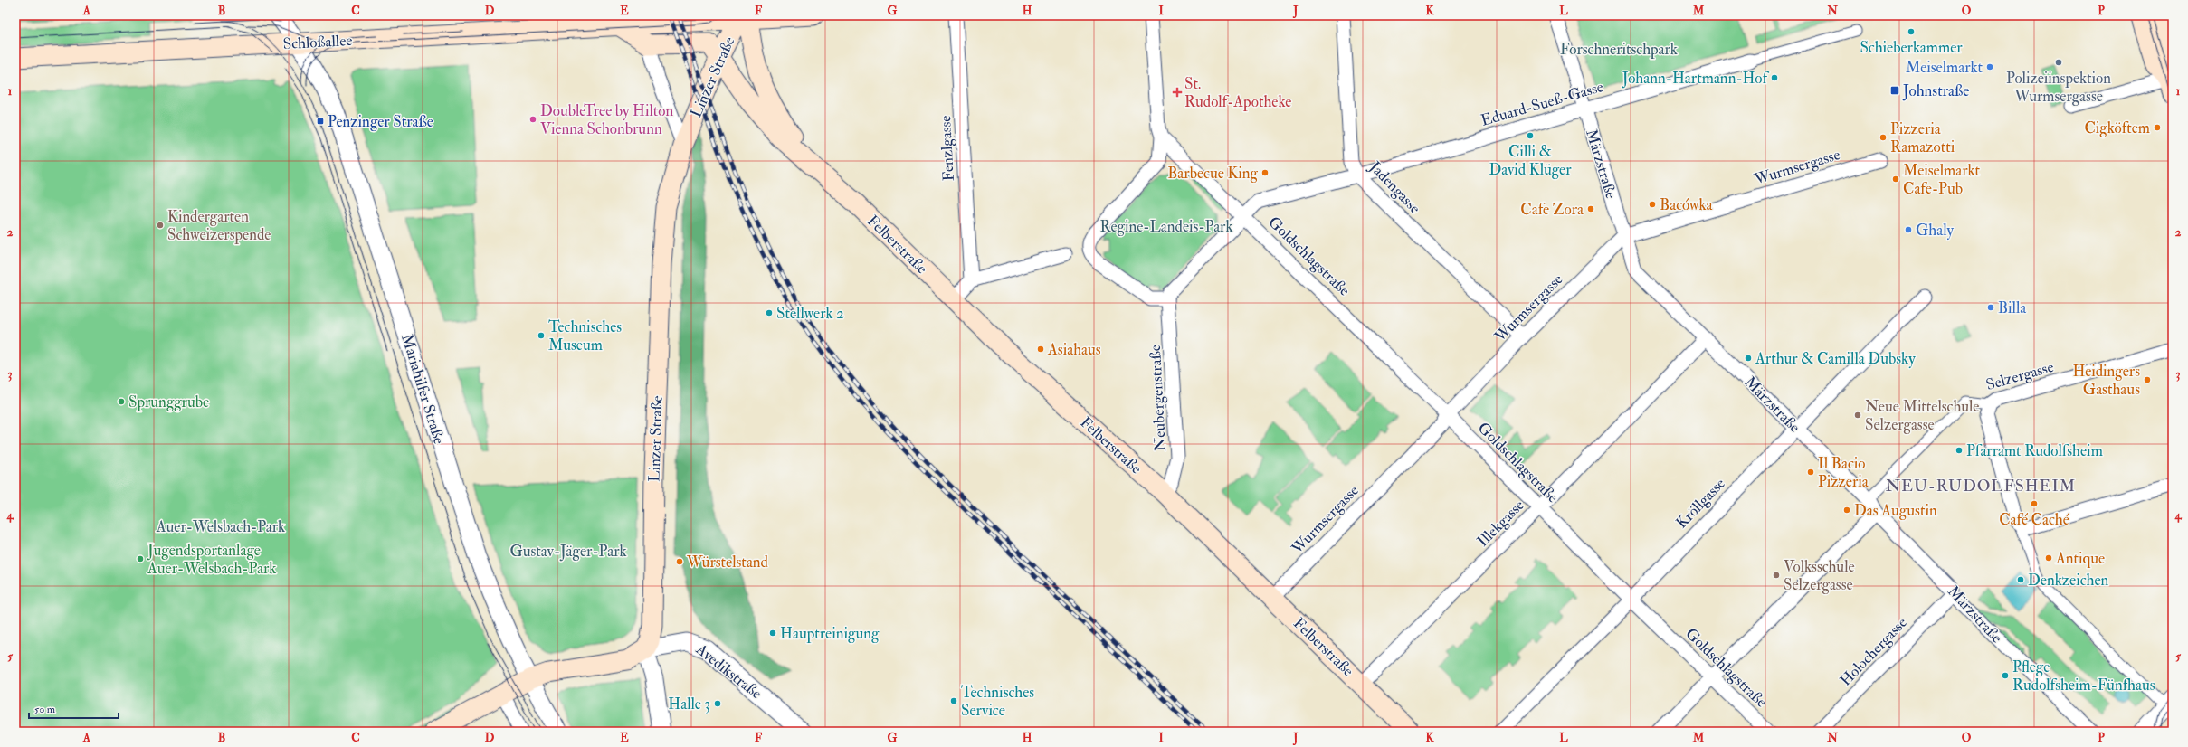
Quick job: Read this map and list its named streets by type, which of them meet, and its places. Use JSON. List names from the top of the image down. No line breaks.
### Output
{"streets":{"main road":["Schloßallee","Linzer Straße","Felberstraße"],"street":["Eduard-Sueß-Gasse","Fenzlgasse","Märzstraße","Wurmsergasse","Jadengasse","Goldschlagstraße","Selzergasse","Mariahilfer Straße","Neubergenstraße","Kröllgasse","Illekgasse","Holochergasse","Avedikstraße"]},"crossings":[["Schloßallee","Linzer Straße"],["Schloßallee","Felberstraße"],["Schloßallee","Mariahilfer Straße"],["Linzer Straße","Felberstraße"],["Linzer Straße","Avedikstraße"],["Eduard-Sueß-Gasse","Märzstraße"],["Eduard-Sueß-Gasse","Jadengasse"],["Eduard-Sueß-Gasse","Goldschlagstraße"],["Eduard-Sueß-Gasse","Neubergenstraße"],["Märzstraße","Wurmsergasse"],["Märzstraße","Selzergasse"],["Märzstraße","Kröllgasse"],["Märzstraße","Illekgasse"],["Märzstraße","Holochergasse"],["Wurmsergasse","Jadengasse"],["Wurmsergasse","Felberstraße"],["Wurmsergasse","Goldschlagstraße"],["Felberstraße","Neubergenstraße"],["Felberstraße","Illekgasse"],["Goldschlagstraße","Kröllgasse"],["Goldschlagstraße","Illekgasse"]],"districts":["NEU-RUDOLFSHEIM"],"parks":["Forschneritschpark","Regine-Landeis-Park","Auer-Welsbach-Park","Gustav-Jäger-Park"],"places":{"other":["Schieberkammer","Polizeiinspektion Wurmsergasse","Meiselmarkt","Johann-Hartmann-Hof","DoubleTree by Hilton Vienna Schonbrunn","Cigköftem","Cilli & David Klüger","Pizzeria Ramazotti","Barbecue King","Meiselmarkt Cafe-Pub","Bacówka","Cafe Zora","Kindergarten Schweizerspende","Ghaly","Billa","Stellwerk 2","Technisches Museum","Asiahaus","Arthur & Camilla Dubsky","Heidingers Gasthaus","Sprunggrube","Neue Mittelschule Selzergasse","Pfarramt Rudolfsheim","Il Bacio Pizzeria","Café Caché","Das Augustin","Antique","Jugendsportanlage Auer-Welsbach-Park","Würstelstand","Volksschule Selzergasse","Denkzeichen","Hauptreinigung","Pflege Rudolfsheim-Fünfhaus","Technisches Service","Halle 3"],"transit":["Johnstraße","Penzinger Straße"],"health":["St. Rudolf-Apotheke"]},"scale_bar":"50 m","grid":{"columns":["A","B","C","D","E","F","G","H","I","J","K","L","M","N","O","P"],"rows":["1","2","3","4","5"]}}
